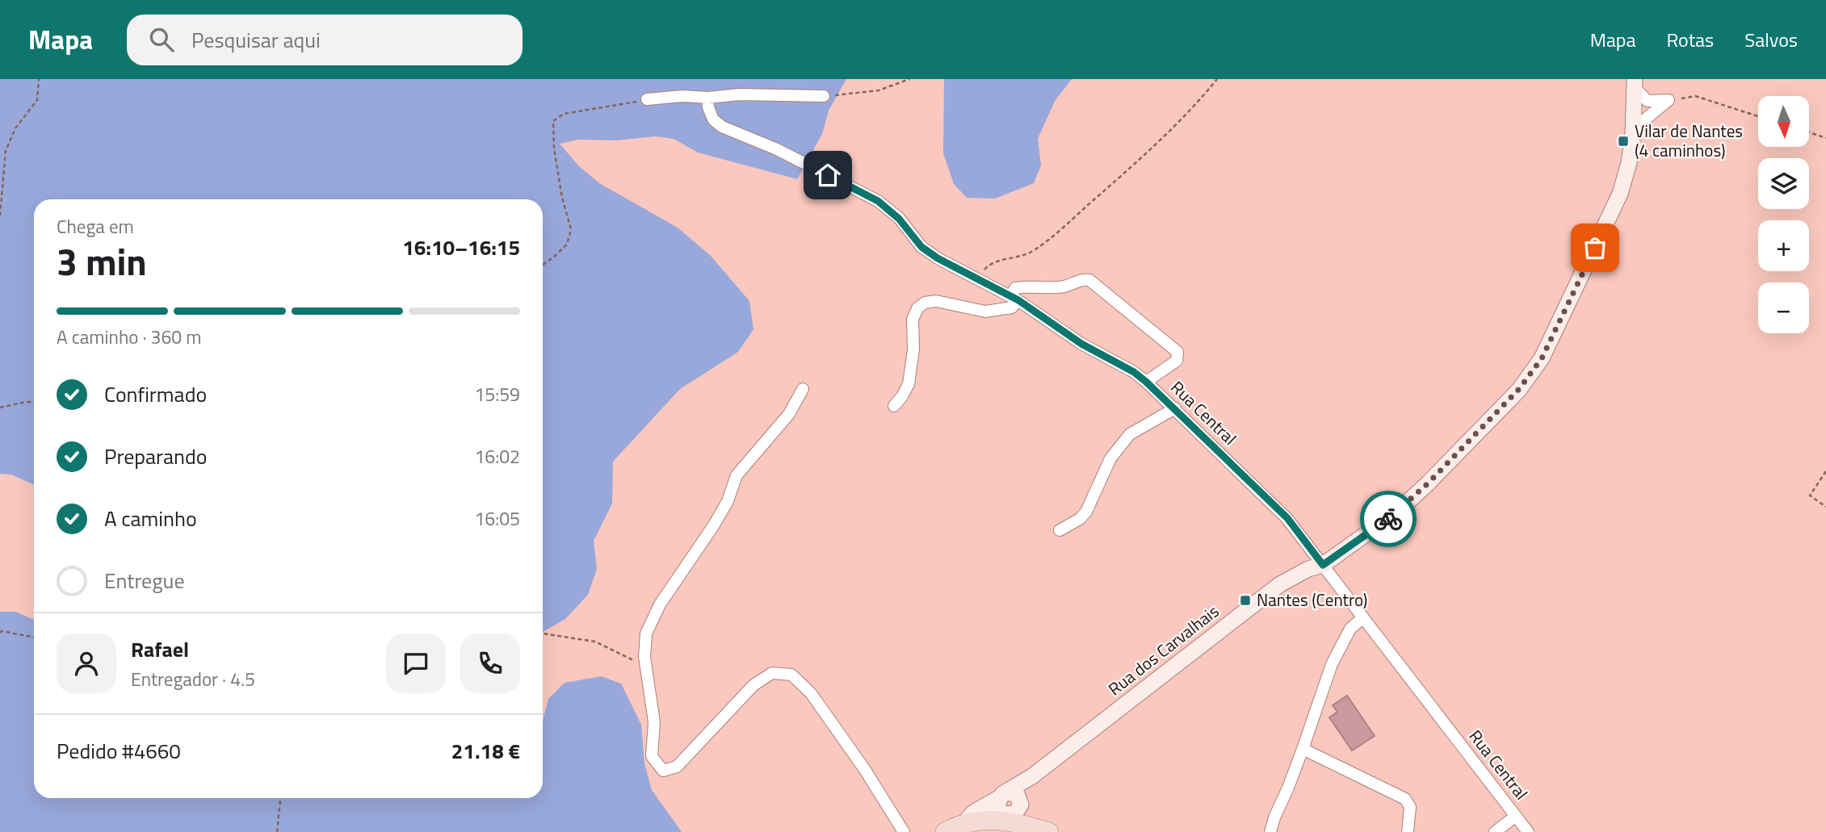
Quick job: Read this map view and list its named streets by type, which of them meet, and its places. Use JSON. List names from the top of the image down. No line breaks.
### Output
{"streets":{"main road":["Rua dos Carvalhais"],"street":["Rua Central"]},"crossings":[["Rua Central","Rua dos Carvalhais"]],"places":{"transit":["Vilar de Nantes (4 caminhos)","Nantes (Centro)"]},"north":"bottom","page":{"header":"Mapa","search":"Pesquisar aqui","nav":["Mapa","Rotas","Salvos"],"map_buttons":["+","−"],"heading":["3 min","Chega em","16:10–16:15"],"panel":["Rafael","Entregador · 4.5","Pedido #4660","21.18 €"],"bar":"A caminho · 360 m","list":[["Confirmado","15:59"],["Preparando","16:02"],["A caminho","16:05"],"Entregue"]}}
